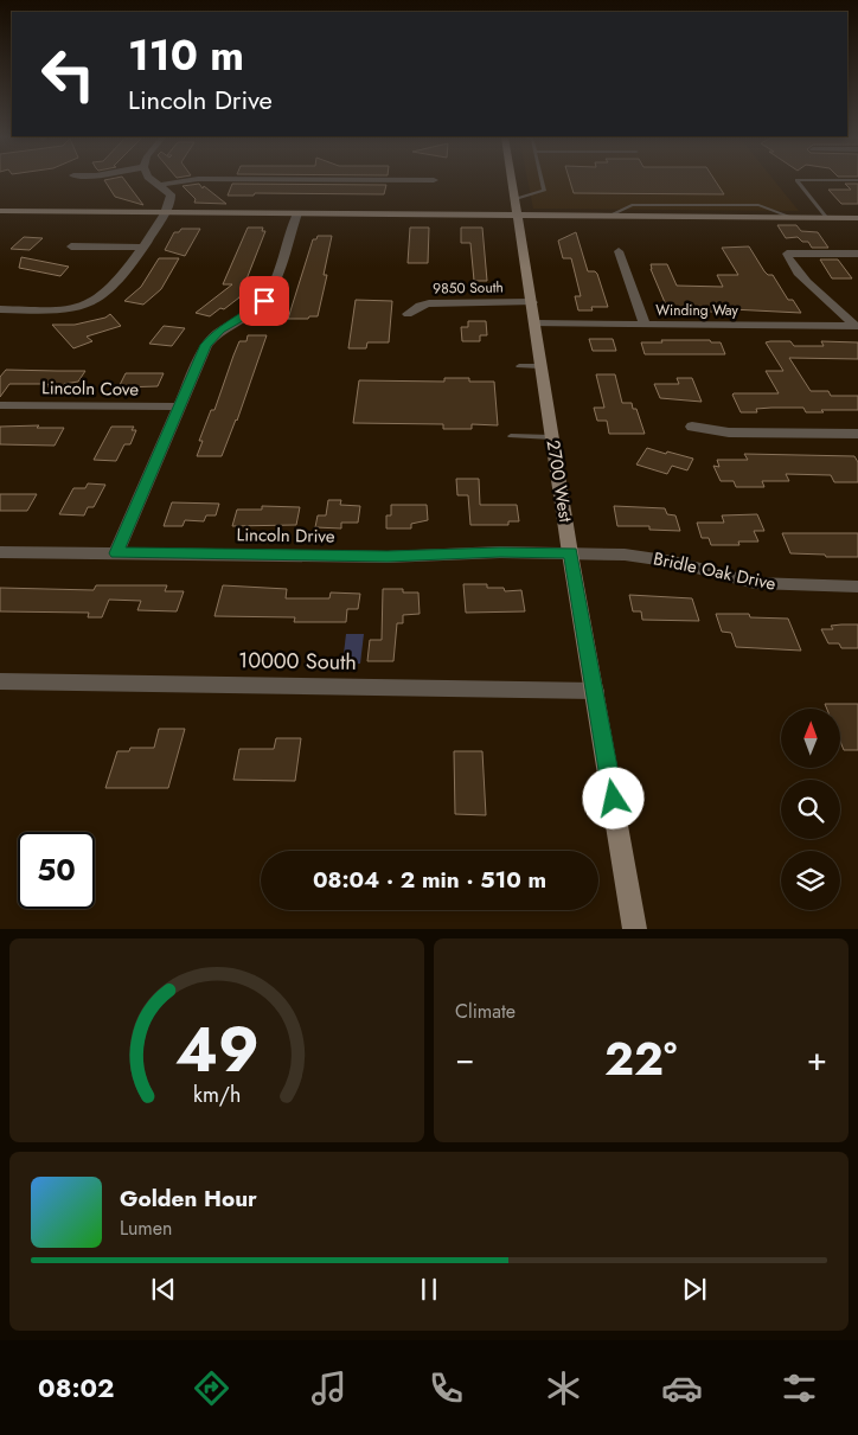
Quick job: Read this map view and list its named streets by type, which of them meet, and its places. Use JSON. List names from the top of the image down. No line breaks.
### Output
{"streets":{"main road":["2700 West"],"street":["9850 South","Winding Way","Lincoln Cove","Lincoln Drive","Bridle Oak Drive","10000 South"]},"crossings":[["9850 South","2700 West"],["Winding Way","2700 West"],["2700 West","Lincoln Drive"],["2700 West","Bridle Oak Drive"],["2700 West","10000 South"],["Lincoln Drive","Bridle Oak Drive"]],"north":"top","page":{"turn":["110 m","Lincoln Drive"],"limit":"50","trip":"08:04 · 2 min · 510 m","tile":"Climate","heat":["−","22°","+"],"song":["Golden Hour","Lumen"],"tabs":"08:02","gauge":["49","km/h"]}}
